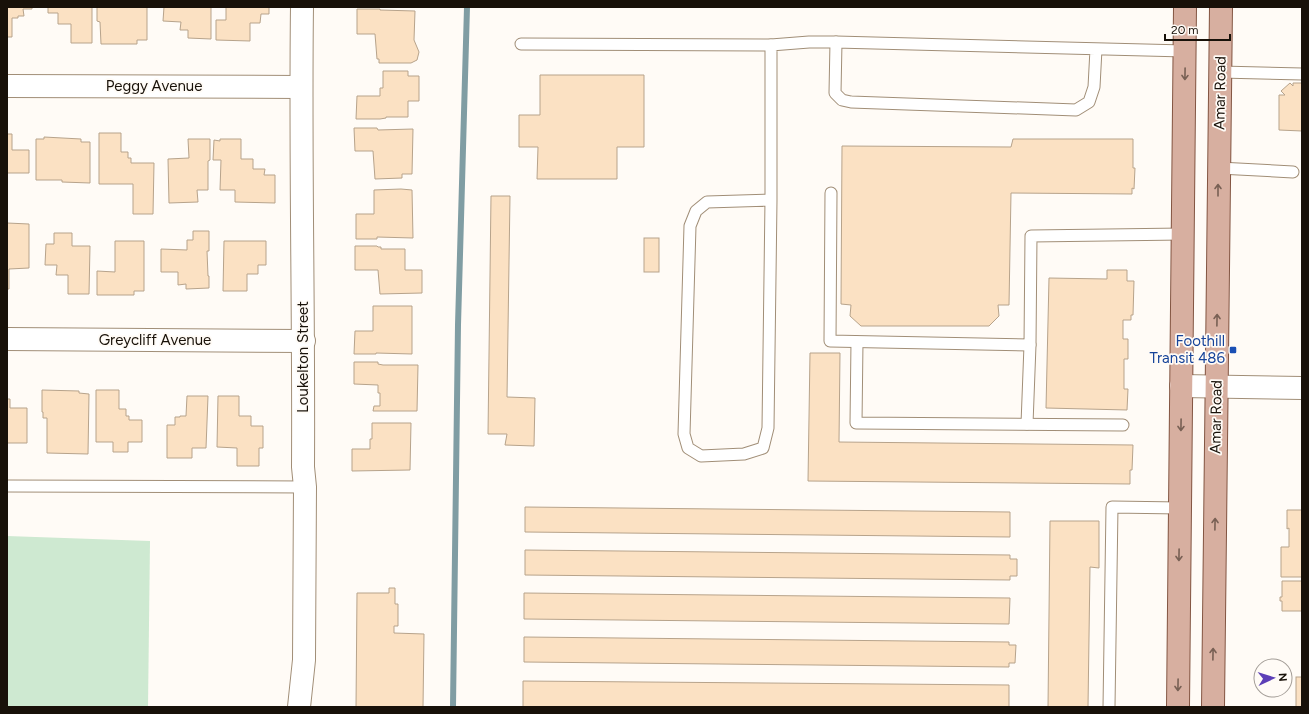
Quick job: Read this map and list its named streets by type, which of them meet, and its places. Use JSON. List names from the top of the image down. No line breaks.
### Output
{"streets":{"main road":["Amar Road"],"street":["Peggy Avenue","Greycliff Avenue","Loukelton Street"]},"crossings":[["Peggy Avenue","Loukelton Street"],["Greycliff Avenue","Loukelton Street"]],"places":{"transit":["Foothill Transit 486"]},"scale_bar":"20 m","north":"right"}
